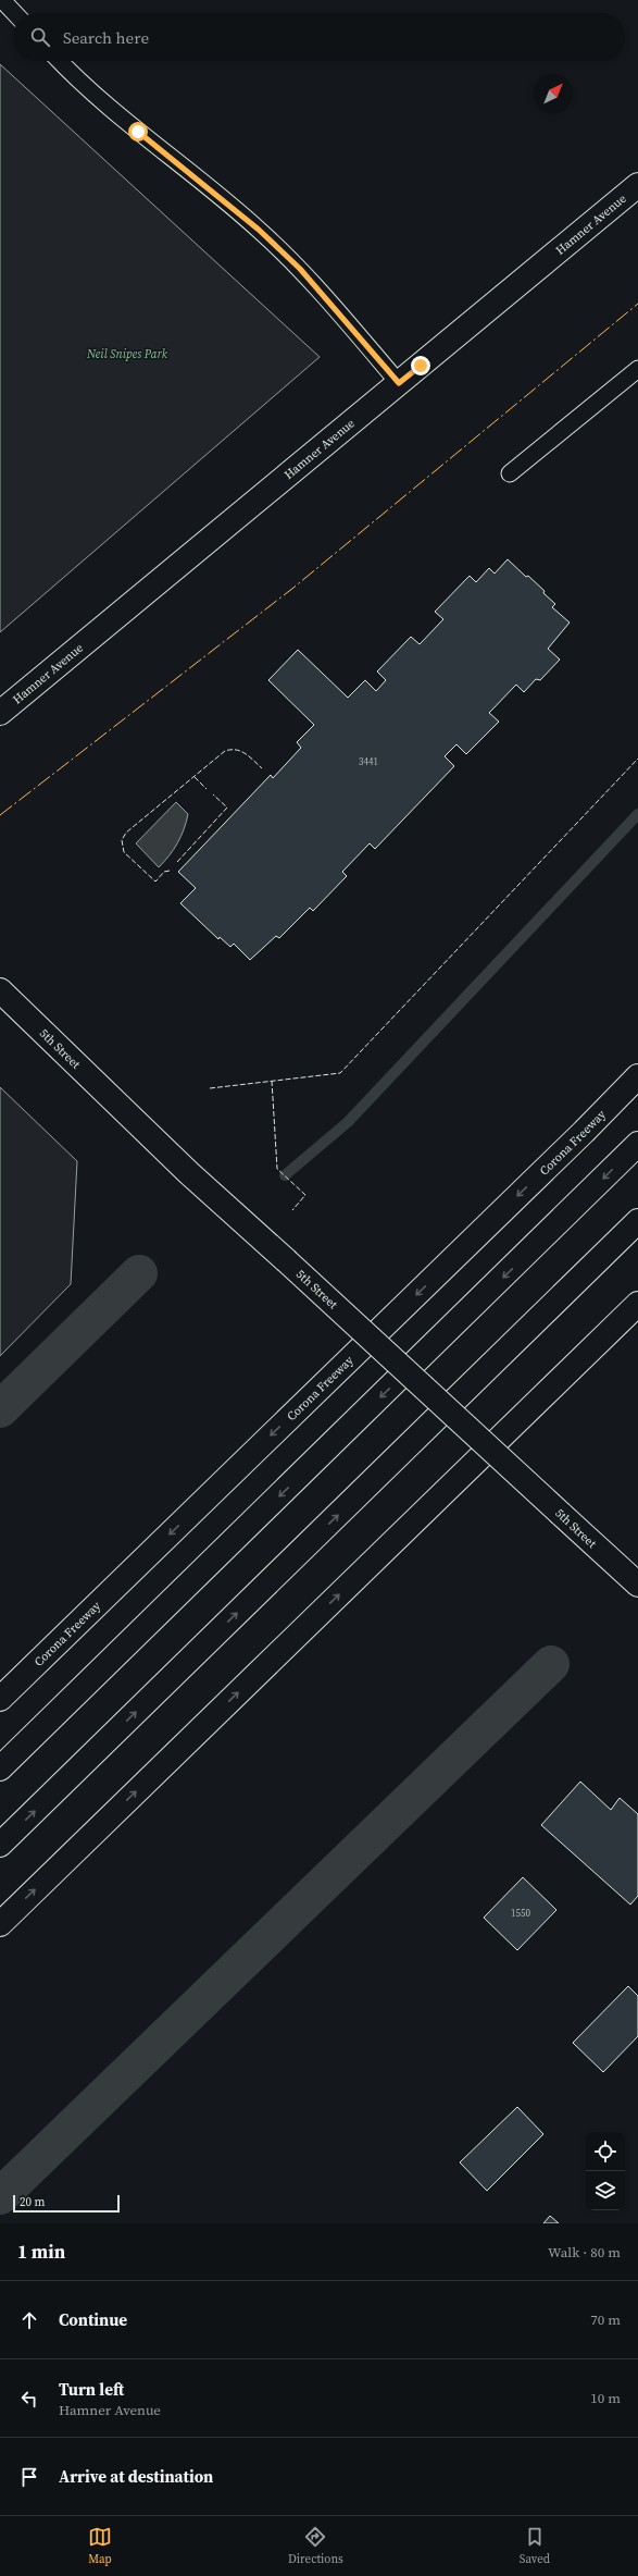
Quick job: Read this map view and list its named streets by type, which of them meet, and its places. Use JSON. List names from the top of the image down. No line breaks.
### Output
{"streets":{"main road":["Hamner Avenue","5th Street","Corona Freeway"]},"parks":["Neil Snipes Park"],"house_numbers":["3441","1550"],"scale_bar":"20 m","north":"top right","page":{"search":"Search here","scale":"20 m","heading":["1 min","Walk · 80 m"],"list":[["Continue","70 m"],["Turn left","Hamner Avenue","10 m"],"Arrive at destination"],"nav":["Map","Directions","Saved"]}}
